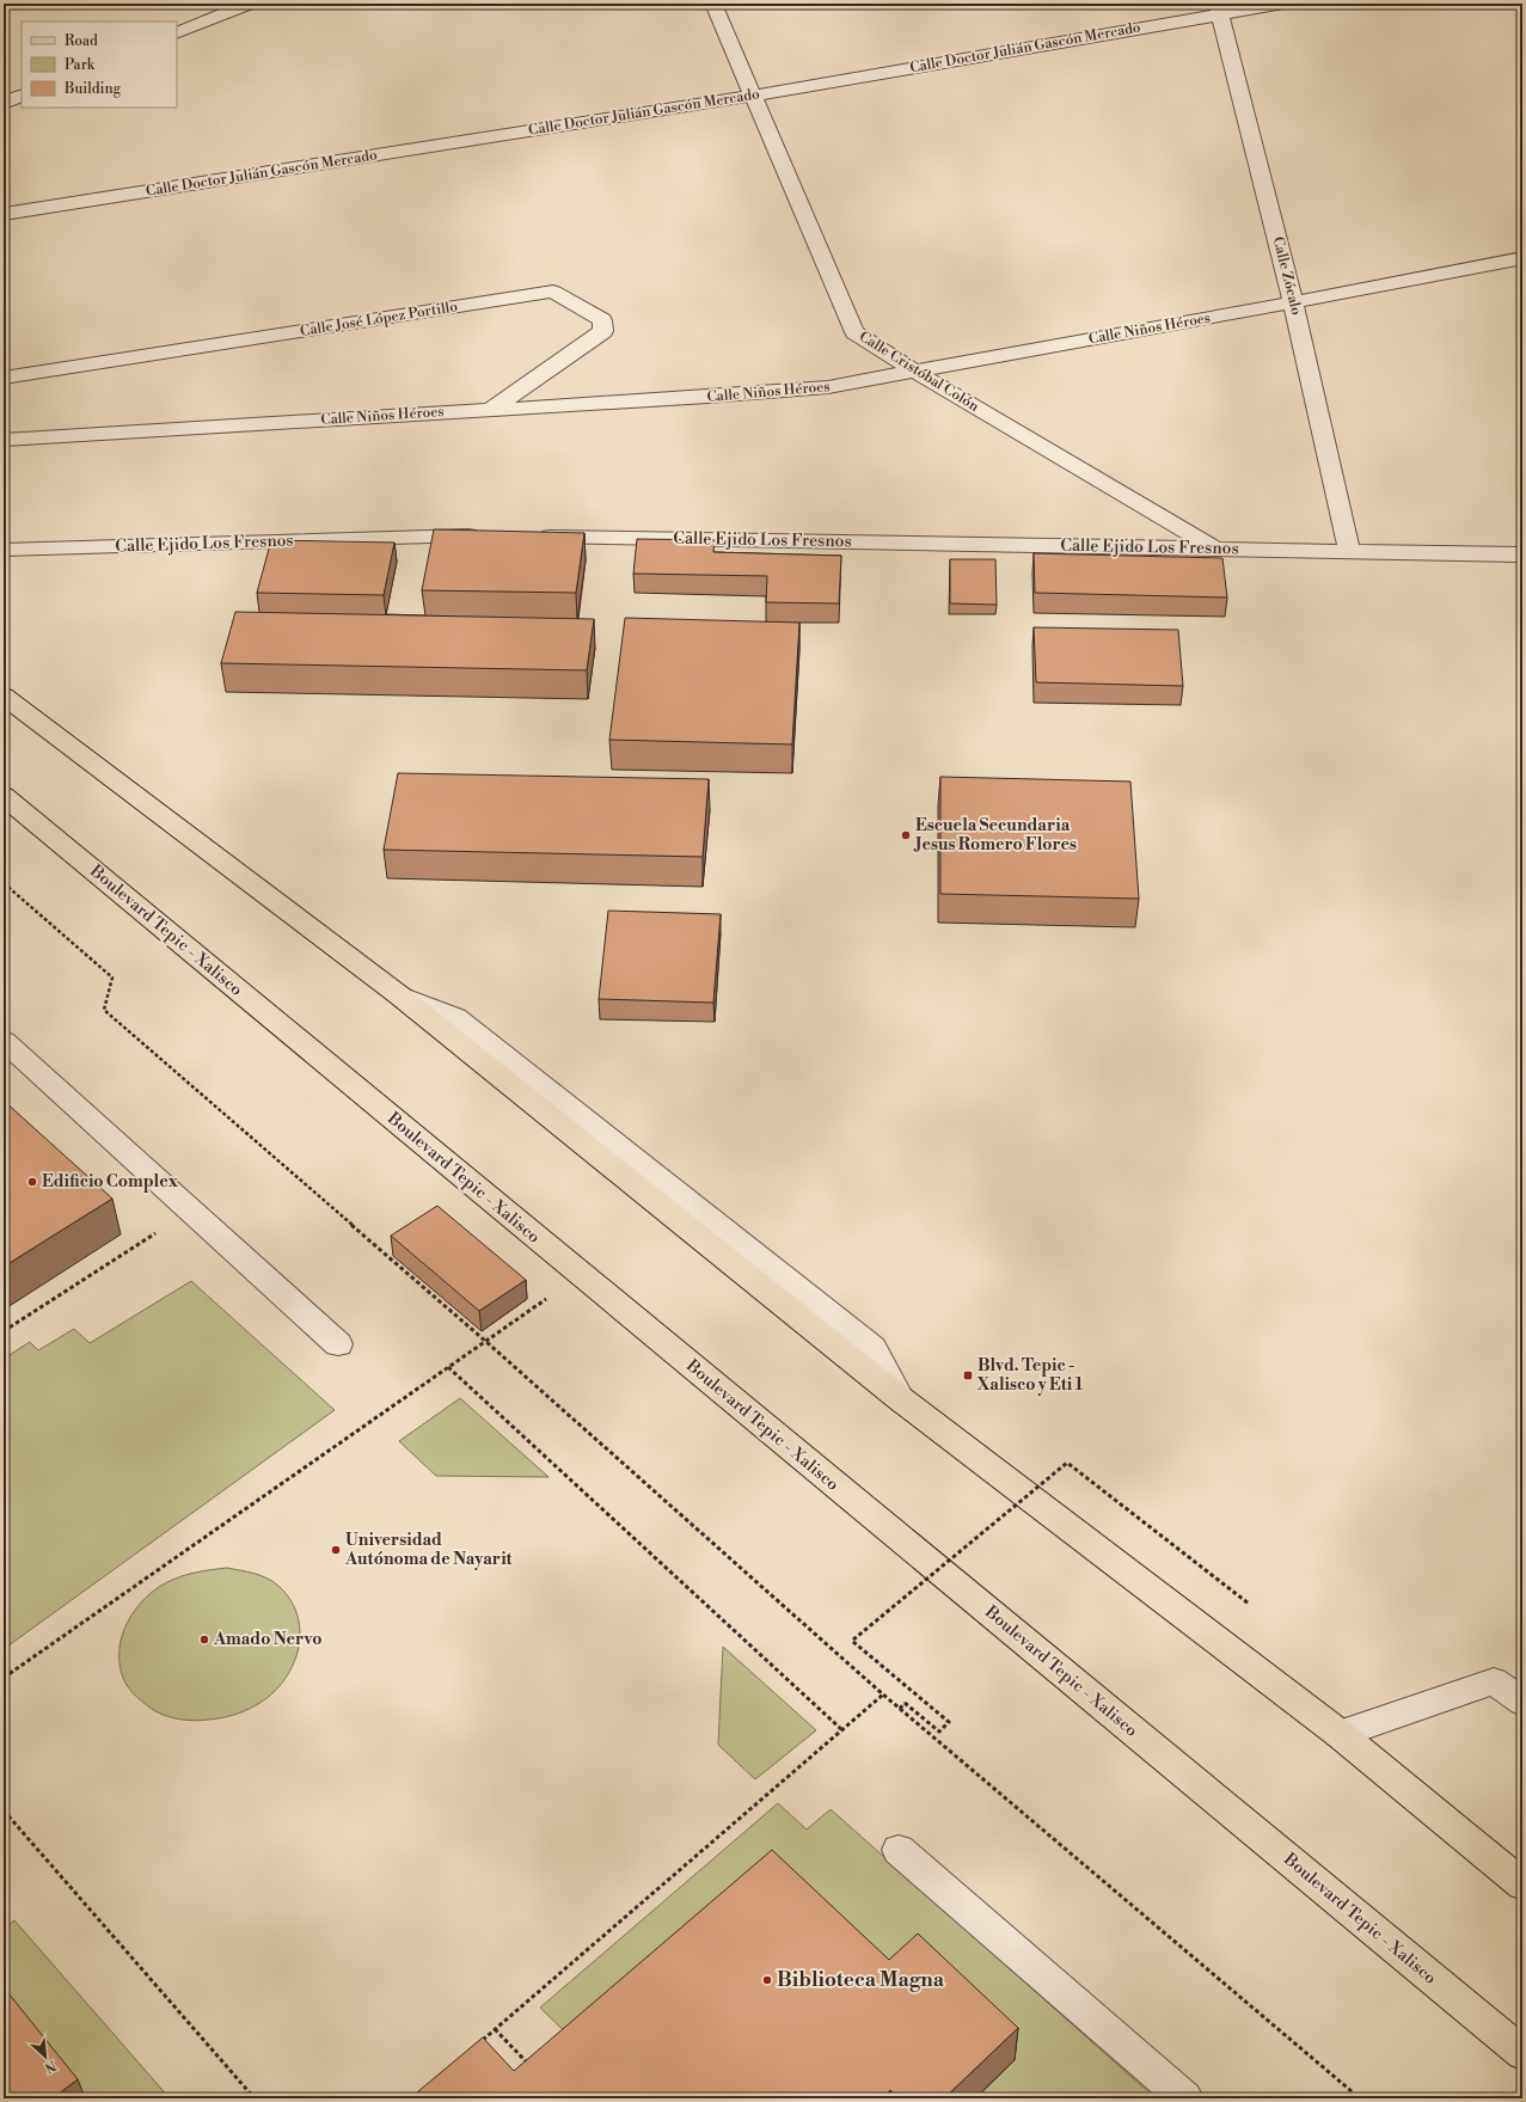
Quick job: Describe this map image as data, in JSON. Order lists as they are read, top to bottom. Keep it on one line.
{"streets":{"main road":["Boulevard Tepic - Xalisco"],"street":["Calle Doctor Julián Gascón Mercado","Calle Zócalo","Calle José López Portillo","Calle Niños Héroes","Calle Cristóbal Colón","Calle Ejido Los Fresnos"]},"crossings":[["Calle Doctor Julián Gascón Mercado","Calle Zócalo"],["Calle Doctor Julián Gascón Mercado","Calle Cristóbal Colón"],["Calle Zócalo","Calle Niños Héroes"],["Calle Zócalo","Calle Ejido Los Fresnos"],["Calle José López Portillo","Calle Niños Héroes"],["Calle Niños Héroes","Calle Cristóbal Colón"],["Calle Cristóbal Colón","Calle Ejido Los Fresnos"]],"places":{"other":["Escuela Secundaria Jesus Romero Flores","Edificio Complex","Universidad Autónoma de Nayarit","Amado Nervo","Biblioteca Magna"],"transit":["Blvd. Tepic - Xalisco y Eti 1"]},"legend":["Road","Park","Building"],"north":"bottom right"}
